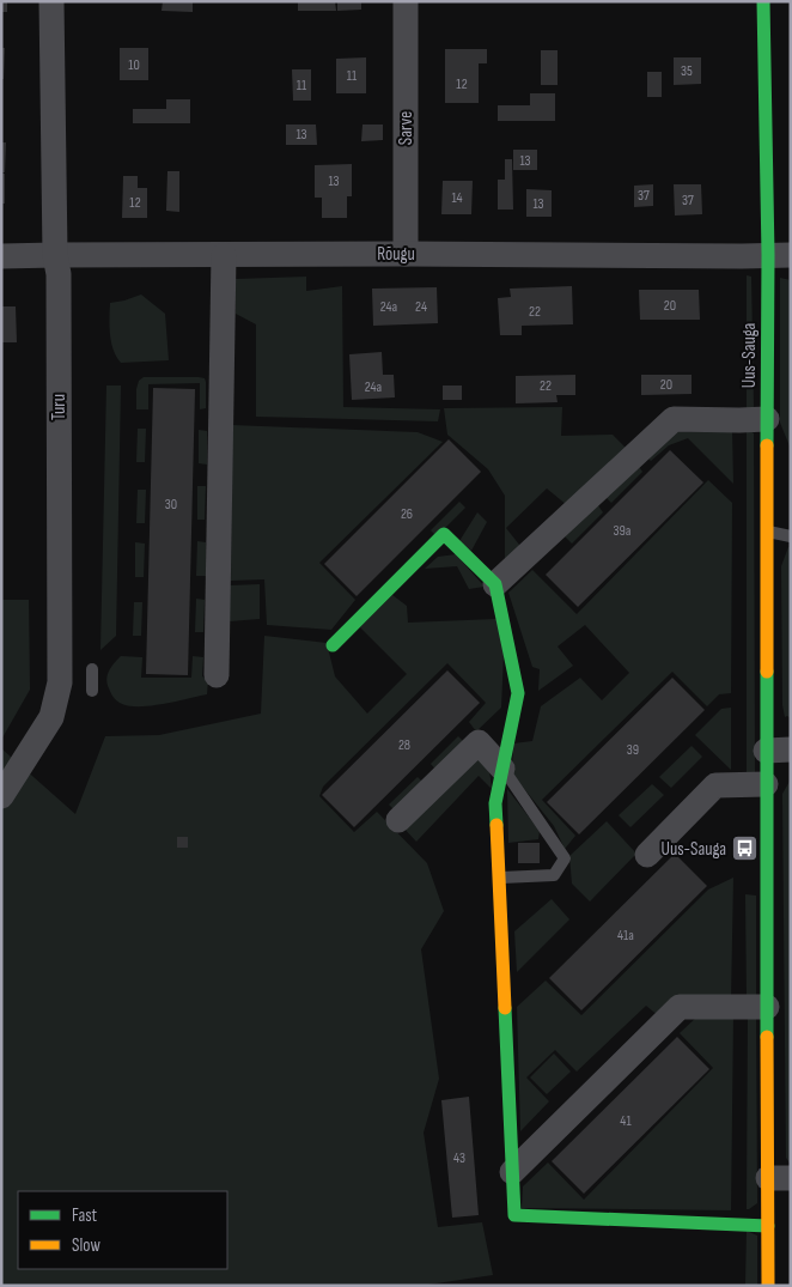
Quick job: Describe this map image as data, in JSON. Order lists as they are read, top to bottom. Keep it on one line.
{"streets":{"street":["Sarve","Rõugu","Uus-Sauga","Turu"]},"crossings":[["Sarve","Rõugu"],["Rõugu","Uus-Sauga"],["Rõugu","Turu"]],"places":{"bus stop":["Uus-Sauga"]},"house_numbers":["10","35","11","12","11","13","13","13","37","14","37","12","13","20","24a","24","22","20","22","24a","30","26","39a","28","39","41a","41","43"],"legend":["Fast","Slow"]}
